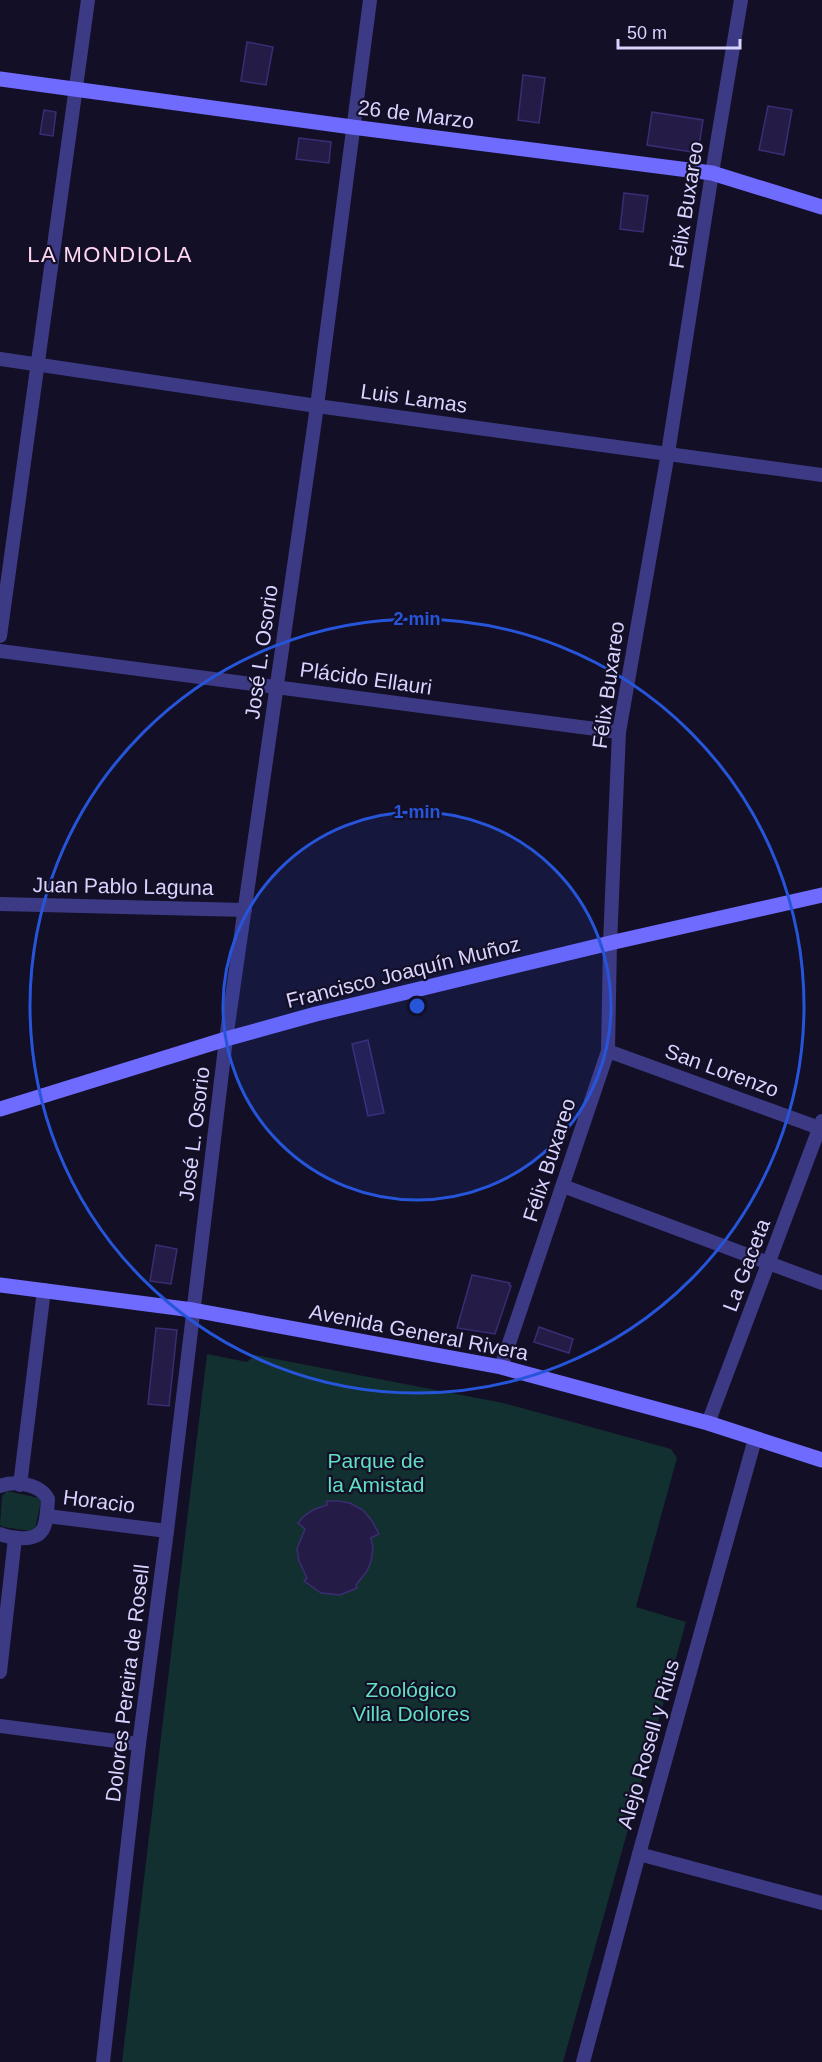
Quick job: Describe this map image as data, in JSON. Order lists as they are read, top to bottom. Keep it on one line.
{"streets":{"street":["26 de Marzo","Félix Buxareo","Luis Lamas","José L. Osorio","Plácido Ellauri","Juan Pablo Laguna","Francisco Joaquín Muñoz","San Lorenzo","La Gaceta","Avenida General Rivera","Horacio","Dolores Pereira de Rosell","Alejo Rosell y Rius"]},"crossings":[["26 de Marzo","Félix Buxareo"],["26 de Marzo","José L. Osorio"],["Félix Buxareo","Luis Lamas"],["Félix Buxareo","Plácido Ellauri"],["Félix Buxareo","Francisco Joaquín Muñoz"],["Félix Buxareo","San Lorenzo"],["Félix Buxareo","Avenida General Rivera"],["Luis Lamas","José L. Osorio"],["José L. Osorio","Plácido Ellauri"],["José L. Osorio","Juan Pablo Laguna"],["José L. Osorio","Francisco Joaquín Muñoz"],["José L. Osorio","Avenida General Rivera"],["José L. Osorio","Dolores Pereira de Rosell"],["San Lorenzo","La Gaceta"],["La Gaceta","Avenida General Rivera"],["Avenida General Rivera","Dolores Pereira de Rosell"],["Avenida General Rivera","Alejo Rosell y Rius"],["Horacio","Dolores Pereira de Rosell"]],"districts":["LA MONDIOLA"],"parks":["Parque de la Amistad","Zoológico Villa Dolores"],"scale_bar":"50 m","rings":["2 min","1 min"]}
